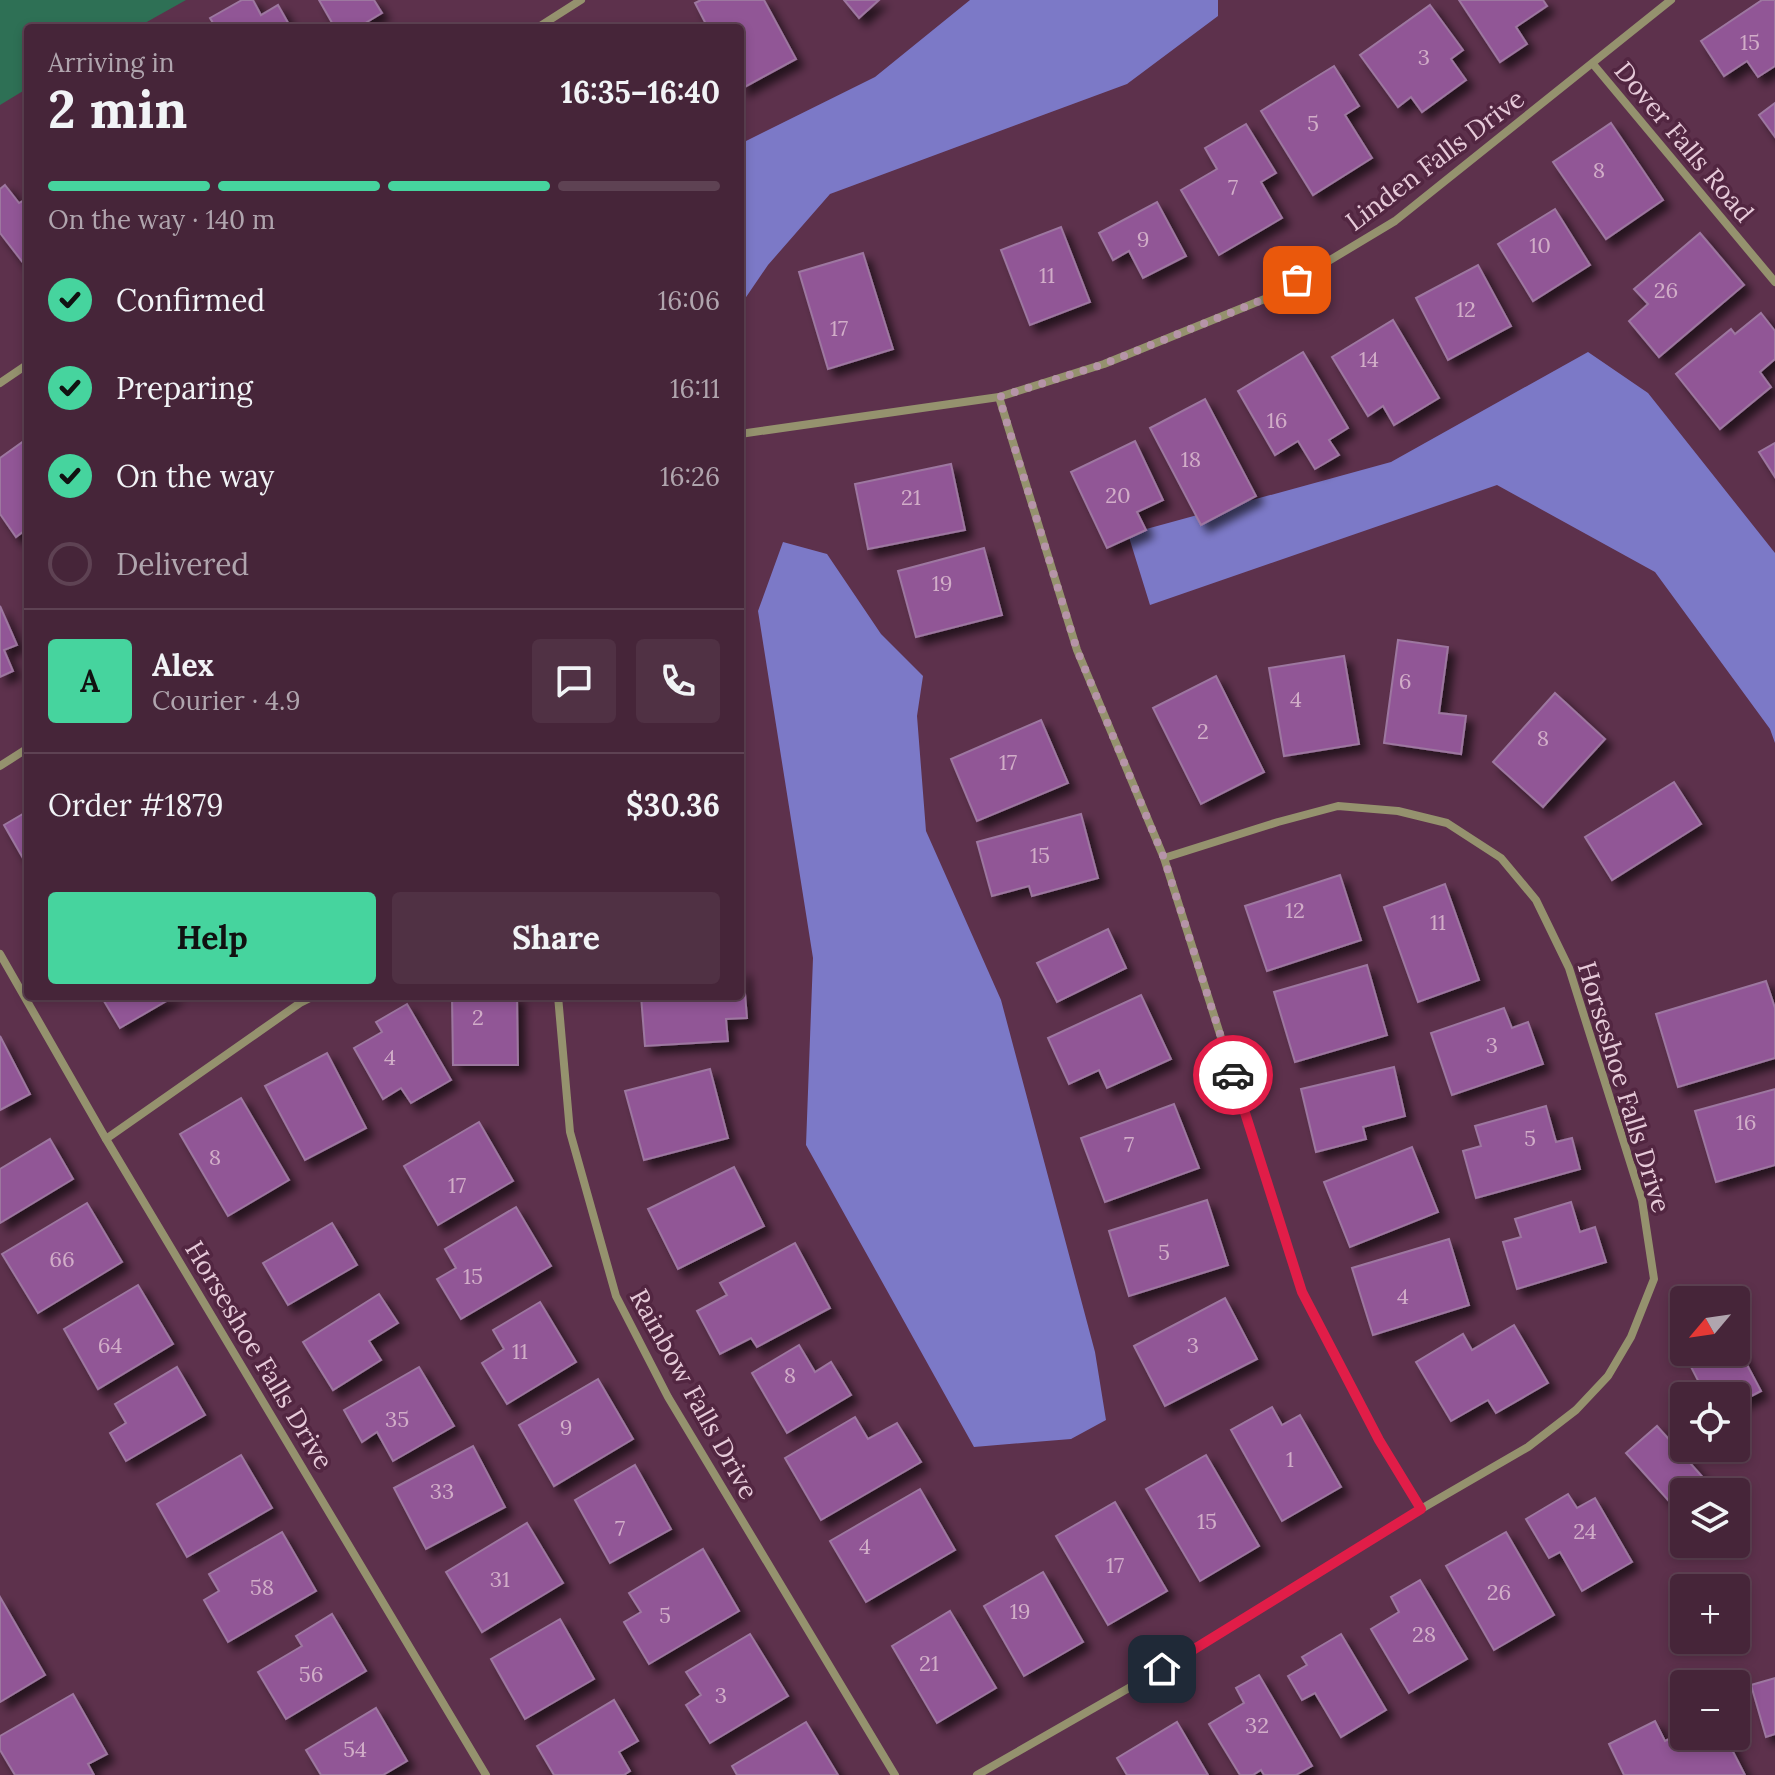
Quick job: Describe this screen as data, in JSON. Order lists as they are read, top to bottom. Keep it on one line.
{"streets":{"street":["Dover Falls Road","Linden Falls Drive","Horseshoe Falls Drive","Rainbow Falls Drive"]},"crossings":[["Dover Falls Road","Linden Falls Drive"]],"house_numbers":["15","3","5","8","7","9","10","11","26","12","17","14","16","18","20","21","19","6","4","2","8","17","15","12","11","2","3","4","16","5","7","8","17","5","66","15","4","64","3","11","8","35","9","1","33","15","7","24","4","17","31","58","26","19","5","28","21","56","3","32","54"],"north":"bottom left","page":{"heading":["2 min","Arriving in","16:35–16:40"],"panel":["Alex","Courier · 4.9","Order #1879","$30.36"],"bar":"On the way · 140 m","list":[["Confirmed","16:06"],["Preparing","16:11"],["On the way","16:26"],"Delivered"],"round":"A","buttons":["Help","Share"],"map_buttons":["+","−"]}}
